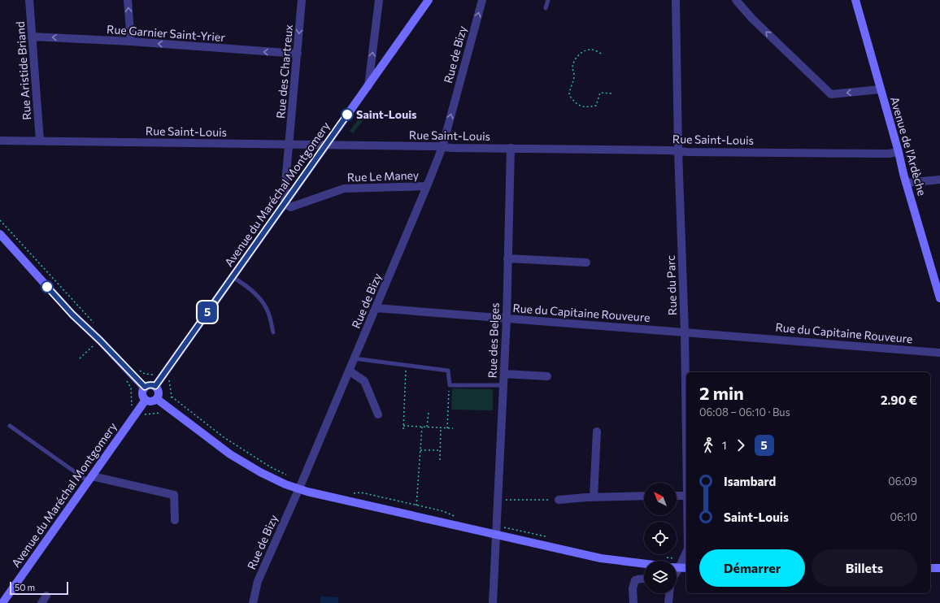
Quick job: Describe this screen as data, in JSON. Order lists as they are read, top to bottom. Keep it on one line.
{"streets":{"main road":["Avenue de l'Ardèche","Avenue du Maréchal Montgomery"],"street":["Rue Garnier Saint-Yrier","Rue de Bizy","Rue Aristide Briand","Rue des Chartreux","Rue Saint-Louis","Rue Le Maney","Rue du Parc","Rue du Capitaine Rouveure","Rue des Belges"]},"crossings":[["Rue Garnier Saint-Yrier","Rue Aristide Briand"],["Rue Garnier Saint-Yrier","Rue des Chartreux"],["Rue de Bizy","Rue Saint-Louis"],["Rue de Bizy","Rue Le Maney"],["Rue de Bizy","Rue du Capitaine Rouveure"],["Rue Aristide Briand","Rue Saint-Louis"],["Rue des Chartreux","Rue Saint-Louis"],["Rue des Chartreux","Rue Le Maney"],["Rue des Chartreux","Avenue du Maréchal Montgomery"],["Rue Saint-Louis","Avenue de l'Ardèche"],["Rue Saint-Louis","Avenue du Maréchal Montgomery"],["Rue Saint-Louis","Rue du Parc"],["Rue Saint-Louis","Rue des Belges"],["Rue Le Maney","Avenue du Maréchal Montgomery"],["Rue du Parc","Rue du Capitaine Rouveure"],["Rue du Capitaine Rouveure","Rue des Belges"]],"one_way":["Rue Garnier Saint-Yrier"],"places":["Saint-Louis"],"lines":["bus line 5"],"scale_bar":"50 m","north":"top left","page":{"on_map":"5","heading":["2 min","06:08 – 06:10 · Bus","2.90 €"],"legs":["1","5"],"list":[{"name":"Isambard","value":"06:09"},{"name":"Saint-Louis","value":"06:10"}],"buttons":["Démarrer","Billets"],"scale":"50 m"}}
